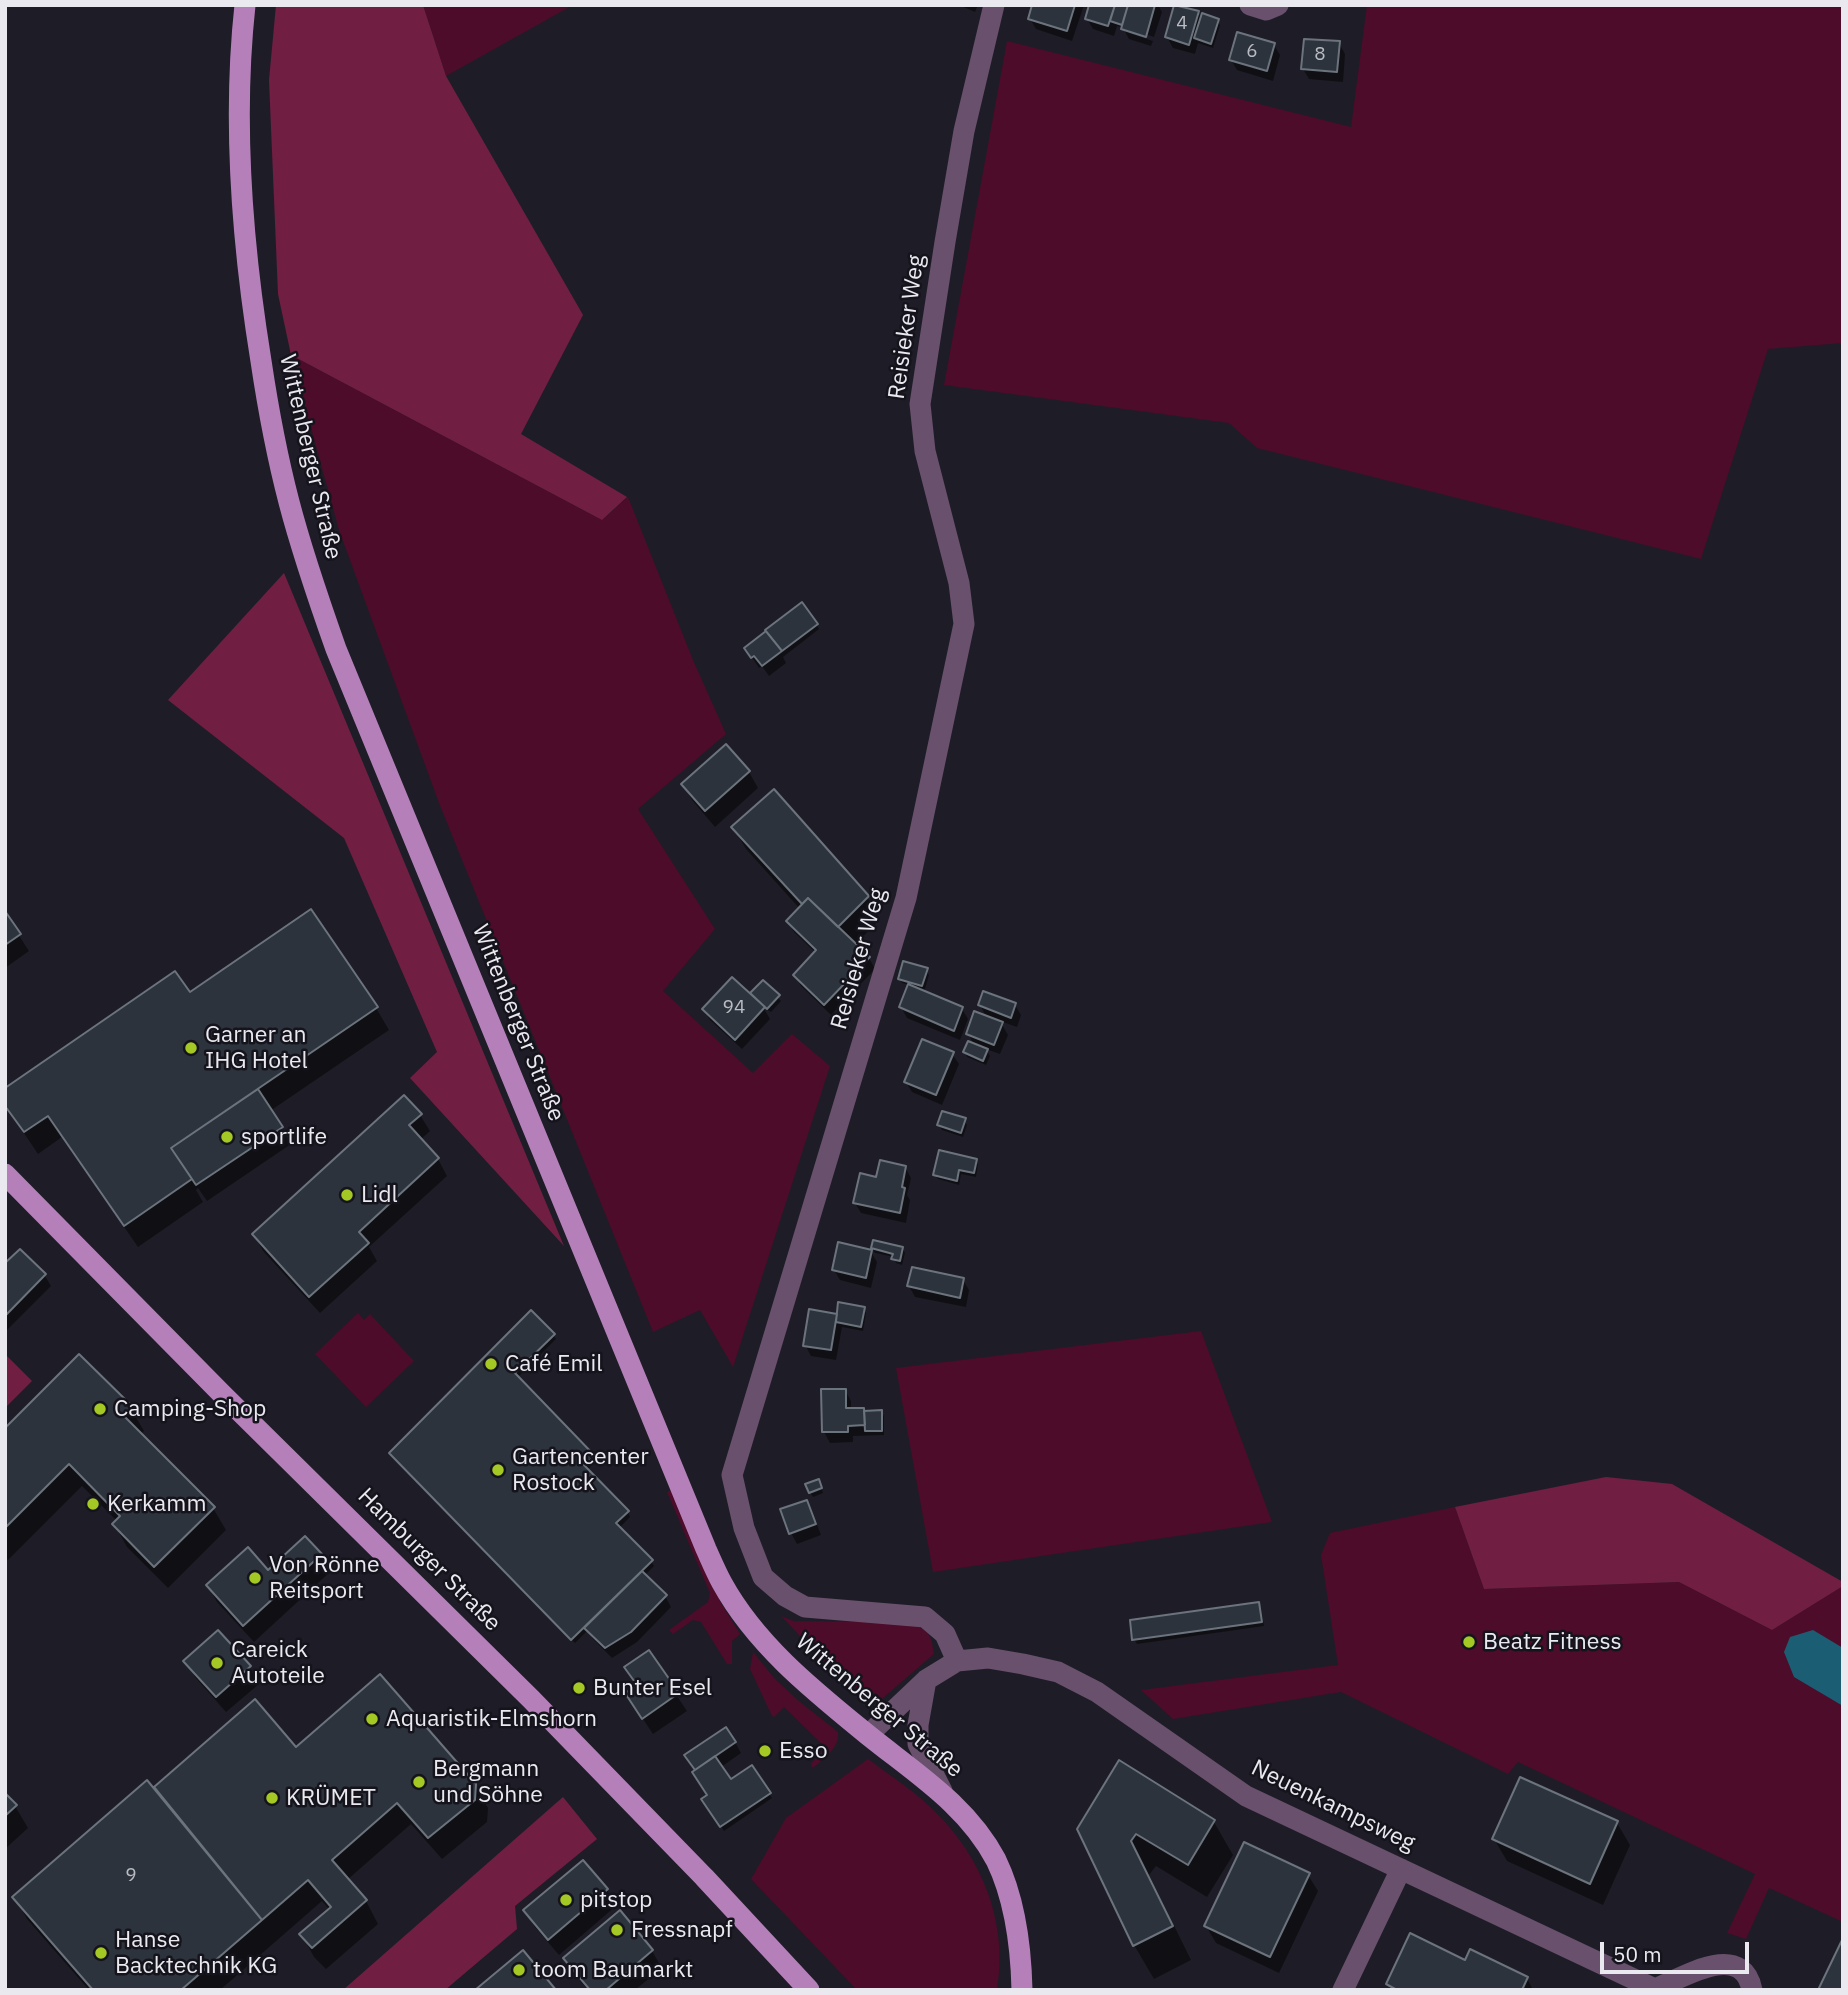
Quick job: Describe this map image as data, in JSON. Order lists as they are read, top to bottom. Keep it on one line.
{"streets":{"main road":["Wittenberger Straße","Hamburger Straße"],"street":["Reisieker Weg","Neuenkampsweg"]},"crossings":[["Reisieker Weg","Neuenkampsweg"]],"places":["Garner an IHG Hotel","sportlife","Lidl","Café Emil","Camping-Shop","Gartencenter Rostock","Kerkamm","Von Rönne Reitsport","Beatz Fitness","Careick Autoteile","Bunter Esel","Aquaristik-Elmshorn","Esso","Bergmann und Söhne","KRÜMET","pitstop","Fressnapf","Hanse Backtechnik KG","toom Baumarkt"],"house_numbers":["4","6","8","94","9"],"scale_bar":"50 m"}
